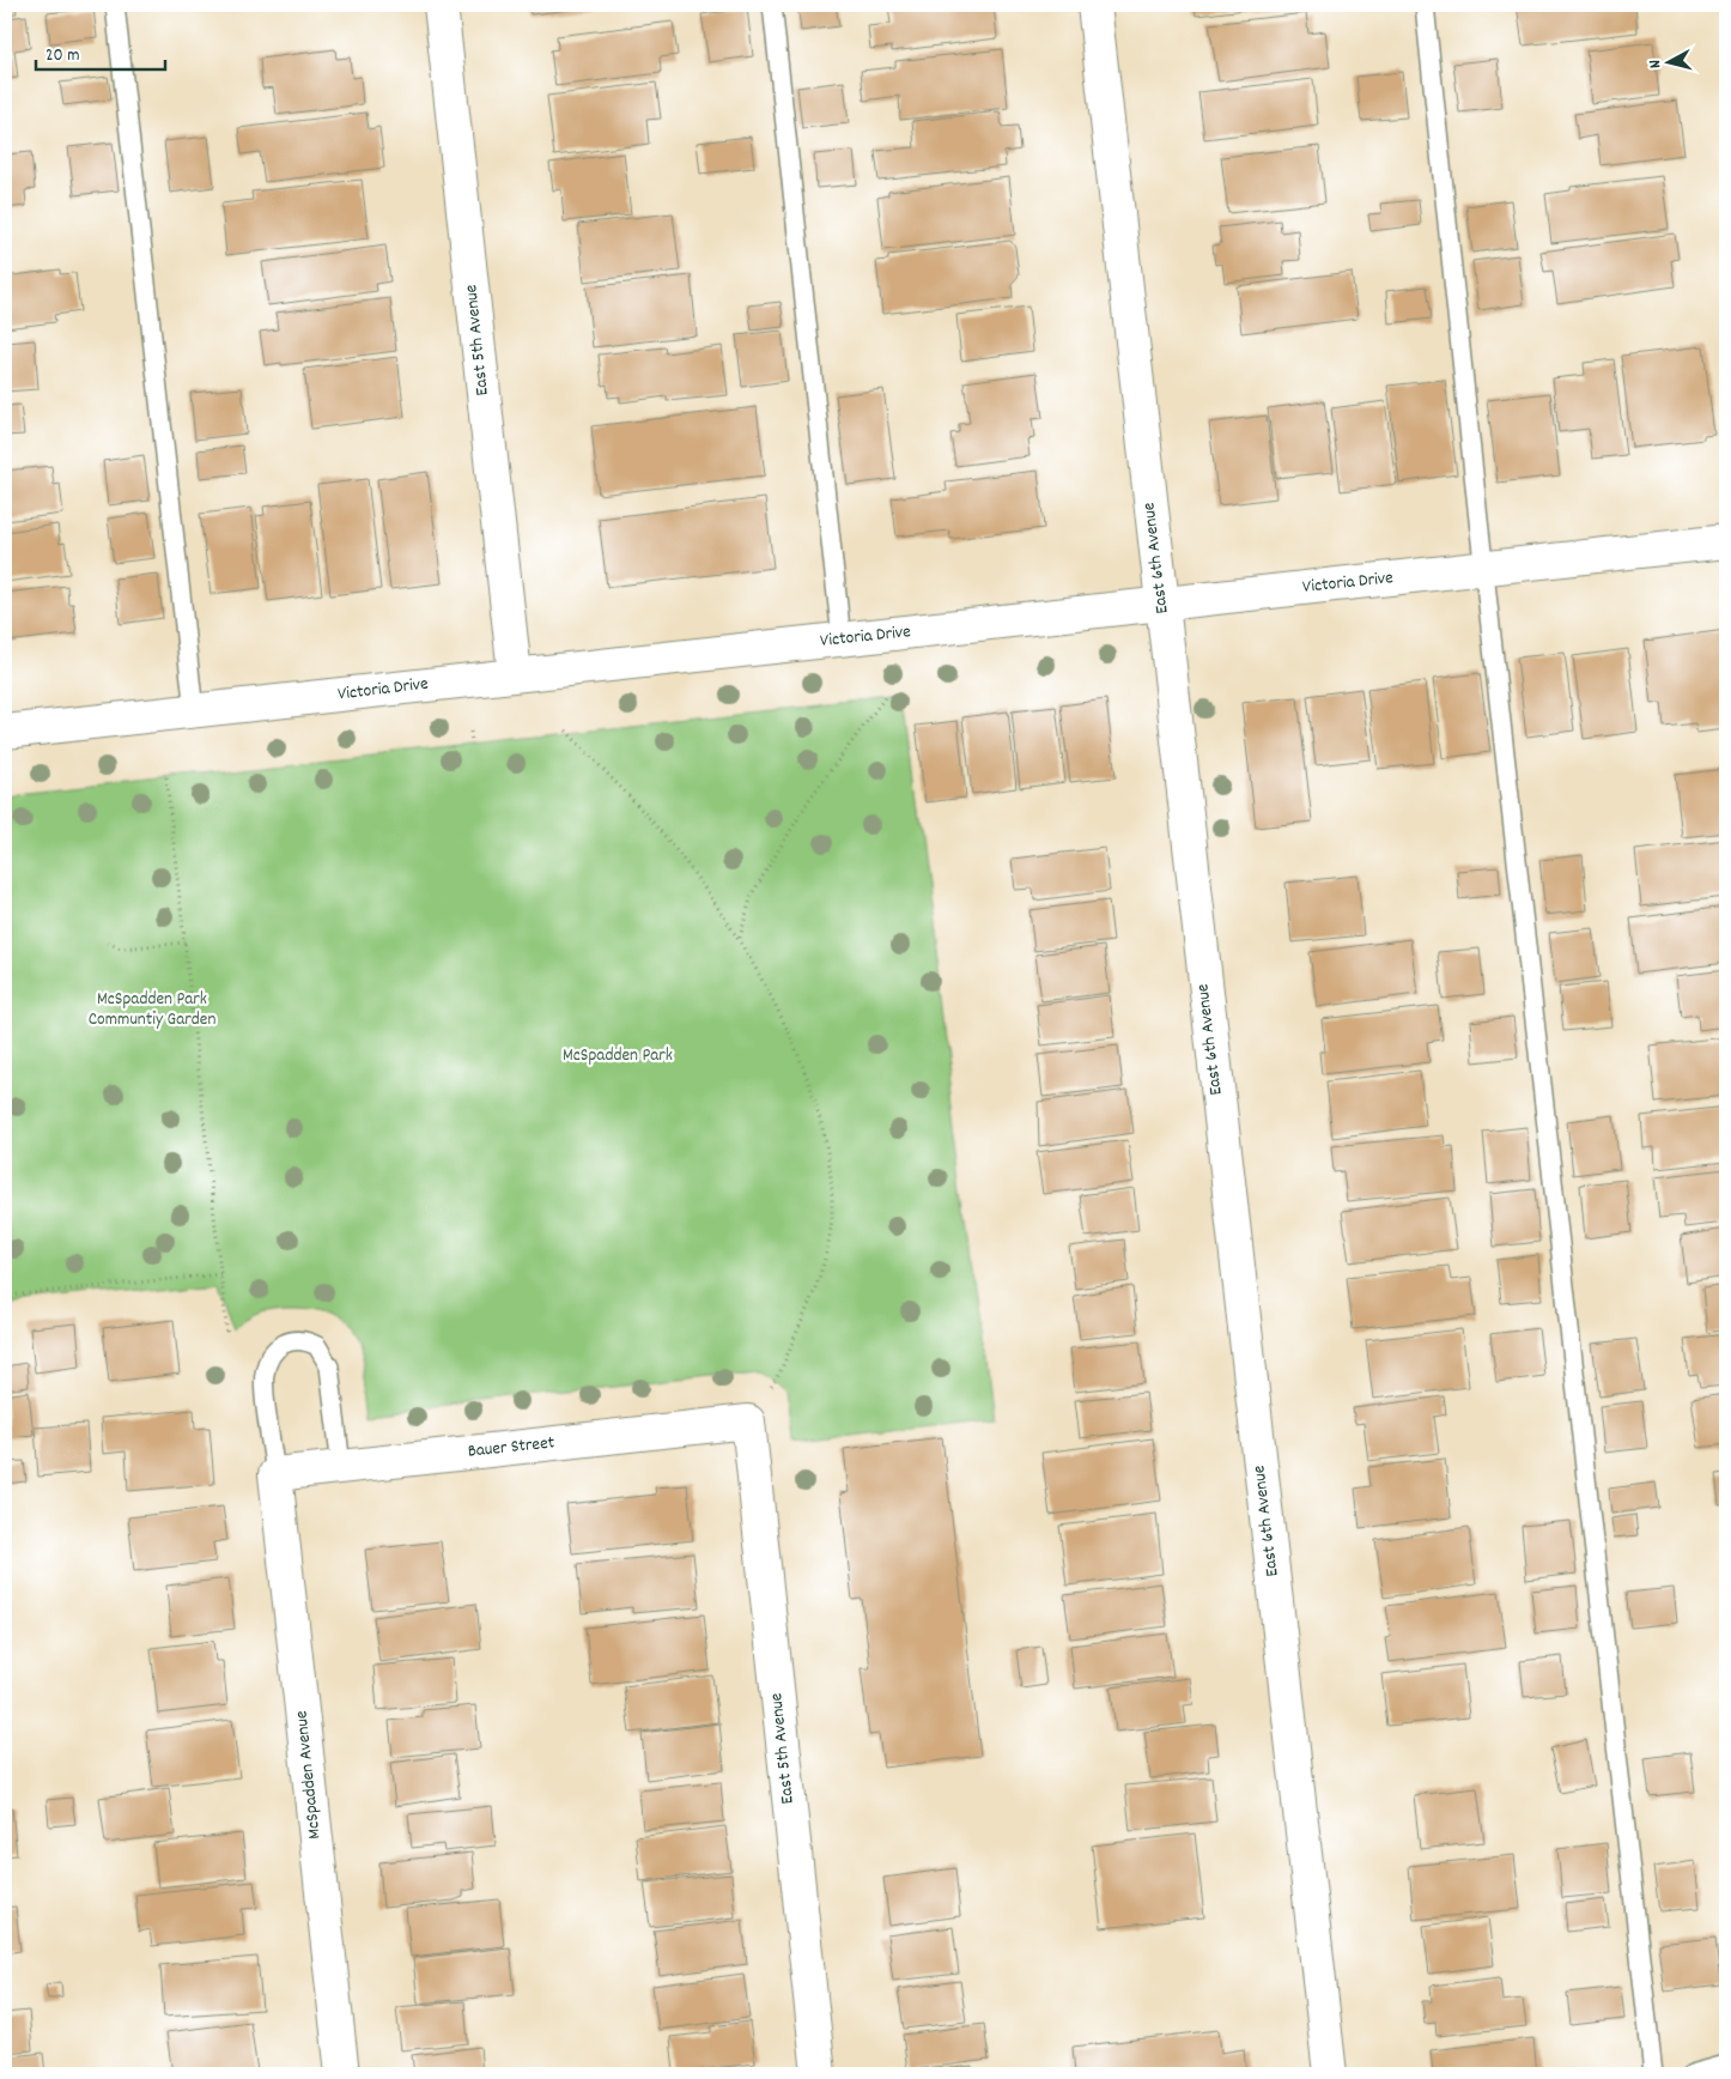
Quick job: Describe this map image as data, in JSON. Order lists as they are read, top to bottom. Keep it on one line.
{"streets":{"street":["East 5th Avenue","East 6th Avenue","Victoria Drive","Bauer Street","McSpadden Avenue"]},"crossings":[["East 5th Avenue","Victoria Drive"],["East 5th Avenue","Bauer Street"],["East 6th Avenue","Victoria Drive"],["Bauer Street","McSpadden Avenue"]],"parks":["McSpadden Park Communtiy Garden","McSpadden Park"],"scale_bar":"20 m","north":"left"}
